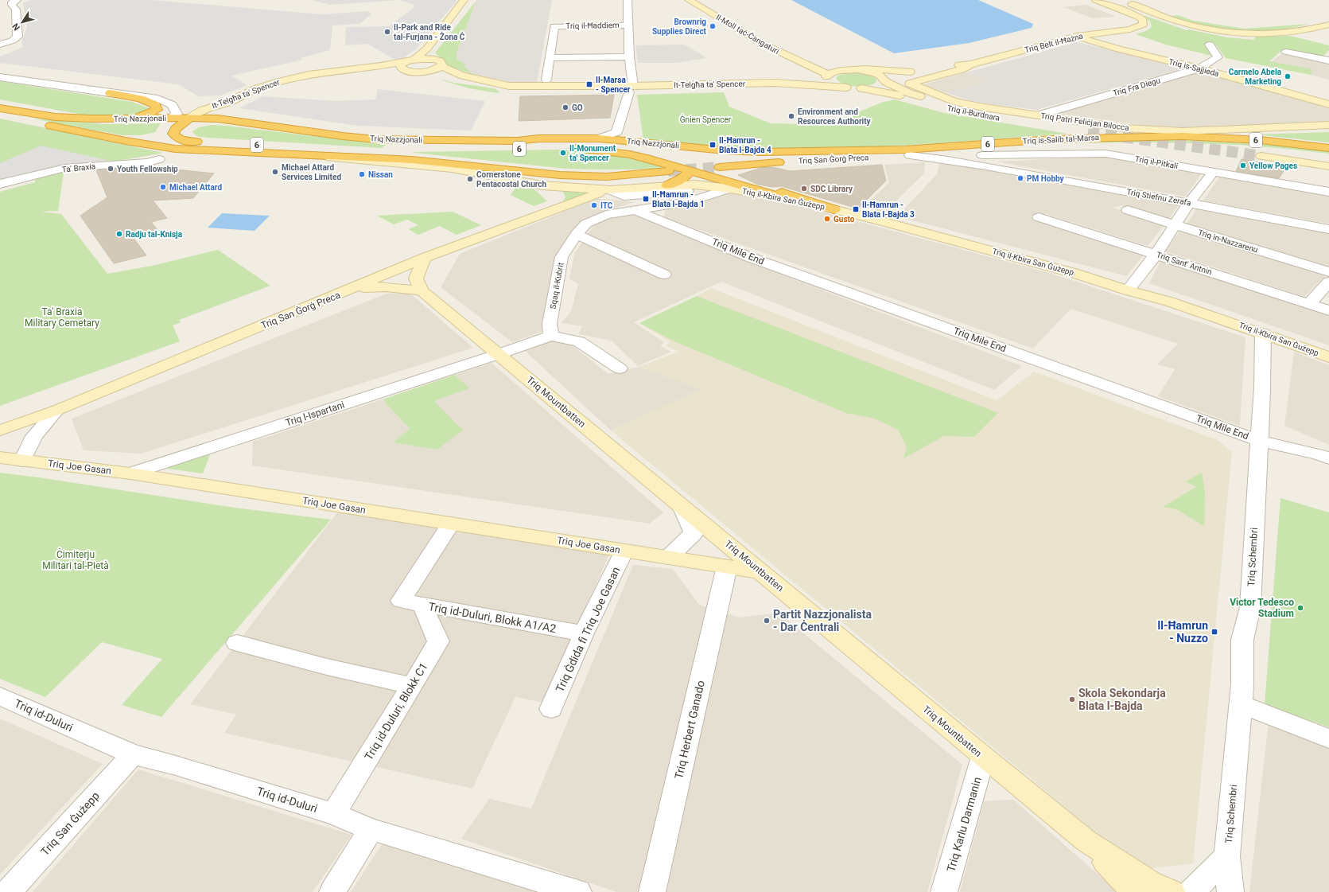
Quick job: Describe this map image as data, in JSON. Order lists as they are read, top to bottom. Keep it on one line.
{"streets":{"highway":["Triq Nazzjonali","Triq is-Salib tal-Marsa","6","Triq San Ġorġ Preca"],"street":["Triq il-Ħaddiem","Il-Moll taċ-Ċangaturi","Triq Belt il-Ħażna","Triq is-Sajjieda","It-Telgħa ta' Spencer","Triq Fra Diegu","Triq il-Burdnara","Triq Patri Feliċjan Bilocca","Triq il-Pitkali","Ta' Braxia","Triq Stiefnu Zerafa","Triq il-Kbira San Ġużepp","Triq in-Nazzarenu","Triq Mile End","Triq Sant' Antnin","Sqaq il-Kubrit","Triq Mountbatten","Triq l-Ispartani","Triq Joe Gasan","Triq Schembri","Triq id-Duluri, Blokk A1/A2","Triq Ġdida fi Triq Joe Gasan","Triq id-Duluri, Blokk C1","Triq id-Duluri","Triq Herbert Ganado","Triq San Ġużepp","Triq Karlu Darmanin"]},"crossings":[["Il-Moll taċ-Ċangaturi","It-Telgħa ta' Spencer"],["Triq Belt il-Ħażna","Triq is-Sajjieda"],["Triq Belt il-Ħażna","Triq Patri Feliċjan Bilocca"],["Triq is-Sajjieda","Triq Fra Diegu"],["It-Telgħa ta' Spencer","Triq il-Burdnara"],["It-Telgħa ta' Spencer","Triq Nazzjonali"],["Triq Fra Diegu","Triq Patri Feliċjan Bilocca"],["Triq Nazzjonali","Triq is-Salib tal-Marsa"],["Triq Nazzjonali","6"],["Triq Nazzjonali","Triq San Ġorġ Preca"],["Triq Nazzjonali","Triq il-Kbira San Ġużepp"],["Triq is-Salib tal-Marsa","Triq San Ġorġ Preca"],["Triq is-Salib tal-Marsa","Triq il-Pitkali"],["6","Triq il-Kbira San Ġużepp"],["Triq San Ġorġ Preca","Triq Stiefnu Zerafa"],["Triq San Ġorġ Preca","Triq Mountbatten"],["Triq San Ġorġ Preca","Triq Joe Gasan"],["Triq il-Kbira San Ġużepp","Sqaq il-Kubrit"],["Triq il-Kbira San Ġużepp","Triq Schembri"],["Triq Mile End","Sqaq il-Kubrit"],["Triq Mile End","Triq Schembri"],["Triq Mountbatten","Triq l-Ispartani"],["Triq Mountbatten","Triq Joe Gasan"],["Triq Mountbatten","Triq Karlu Darmanin"],["Triq l-Ispartani","Triq Joe Gasan"],["Triq Joe Gasan","Triq Ġdida fi Triq Joe Gasan"],["Triq Joe Gasan","Triq Herbert Ganado"],["Triq id-Duluri, Blokk A1/A2","Triq Ġdida fi Triq Joe Gasan"],["Triq id-Duluri, Blokk A1/A2","Triq id-Duluri, Blokk C1"],["Triq id-Duluri, Blokk C1","Triq id-Duluri"],["Triq id-Duluri","Triq San Ġużepp"]],"parks":["Ġnien Spencer","Ta' Braxia Military Cemetary","Ċimiterju Militari tal-Pietà"],"places":{"other":["Brownrig Supplies Direct","Il-Park and Ride tal-Furjana - Żona Ċ","Carmelo Abela Marketing","GO","Environment and Resources Authority","Il-Monument ta' Spencer","Yellow Pages","Youth Fellowship","Michael Attard Services Limited","Nissan","PM Hobby","Cornerstone Pentacostal Church","Michael Attard","SDC Library","ITC","Gusto","Radju tal-Knisja","Victor Tedesco Stadium","Partit Nazzjonalista - Dar Ċentrali","Skola Sekondarja Blata l-Bajda"],"transit":["Il-Marsa - Spencer","Il-Ħamrun - Blata l-Bajda 4","Il-Ħamrun - Blata l-Bajda 1","Il-Ħamrun - Blata l-Bajda 3","Il-Ħamrun - Nuzzo"]},"north":"bottom left"}
